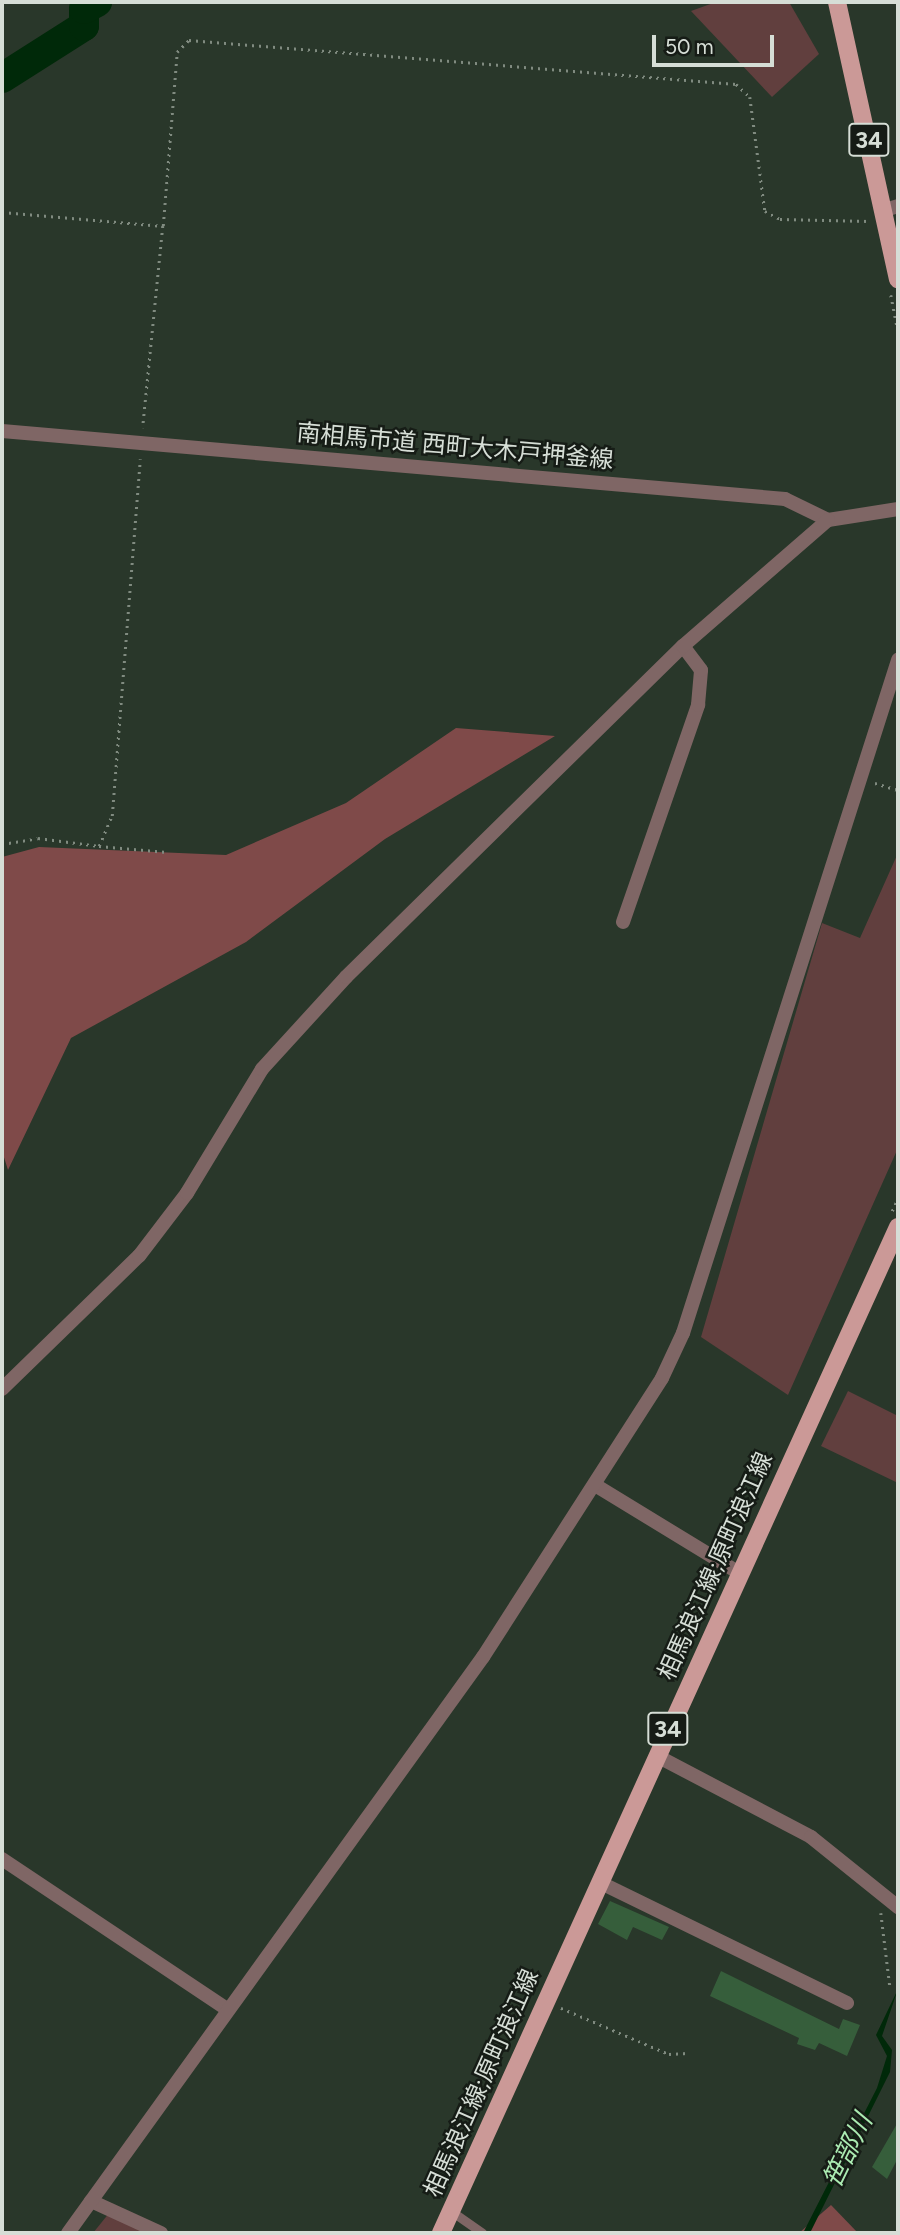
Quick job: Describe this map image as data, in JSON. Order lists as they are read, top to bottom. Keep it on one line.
{"streets":{"main road":["34","相馬浪江線;原町浪江線"],"street":["南相馬市道 西町大木戸押釜線"]},"water":["笹部川"],"scale_bar":"50 m"}
